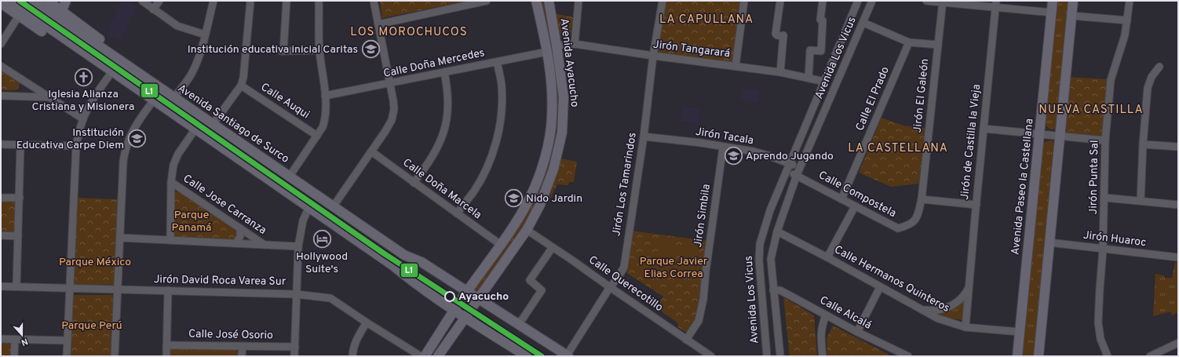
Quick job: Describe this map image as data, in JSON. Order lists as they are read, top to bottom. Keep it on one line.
{"streets":{"main road":["Avenida Ayacucho","Avenida Santiago de Surco","Avenida Paseo la Castellana"],"street":["Jirón Tangarará","Avenida Los Vicus","Calle Doña Mercedes","Jirón El Galeón","Calle El Prado","Calle Auqui","Jirón Tacala","Jirón de Castilla la Vieja","Jirón Punta Sal","Jirón Los Tamarindos","Calle Doña Marcela","Calle Compostela","Calle Jose Carranza","Jirón Simbila","Jirón Huaroc","Calle Hermanos Quinteros","Jirón David Roca Varea Sur","Calle Querecotillo","Calle Alcalá","Calle José Osorio"]},"crossings":[["Jirón Tangarará","Avenida Los Vicus"],["Jirón Tangarará","Avenida Ayacucho"],["Jirón Tangarará","Jirón Los Tamarindos"],["Avenida Los Vicus","Jirón Tacala"],["Avenida Los Vicus","Calle Compostela"],["Avenida Los Vicus","Calle Hermanos Quinteros"],["Avenida Los Vicus","Calle Alcalá"],["Avenida Ayacucho","Calle Doña Mercedes"],["Avenida Ayacucho","Avenida Santiago de Surco"],["Avenida Ayacucho","Calle Doña Marcela"],["Avenida Ayacucho","Calle Querecotillo"],["Jirón El Galeón","Calle Compostela"],["Calle El Prado","Calle Compostela"],["Avenida Santiago de Surco","Jirón Los Tamarindos"],["Jirón Tacala","Jirón Los Tamarindos"],["Jirón Tacala","Jirón Simbila"],["Jirón de Castilla la Vieja","Calle Hermanos Quinteros"],["Jirón Punta Sal","Jirón Huaroc"],["Jirón Los Tamarindos","Calle Querecotillo"],["Avenida Paseo la Castellana","Calle Hermanos Quinteros"],["Jirón Simbila","Calle Querecotillo"]],"districts":["LA CAPULLANA","LOS MOROCHUCOS","NUEVA CASTILLA","LA CASTELLANA"],"parks":["Parque Panamá","Parque Javier Elias Correa","Parque México","Parque Perú"],"places":{"school or university":["Institución educativa inicial Caritas","Institución Educativa Carpe Diem","Aprendo Jugando","Nido Jardin"],"church":["Iglesia Alianza Cristiana y Misionera"],"hotel":["Hollywood Suite's"],"other":["Ayacucho"]},"lines":["transit line L1"],"north":"bottom"}
